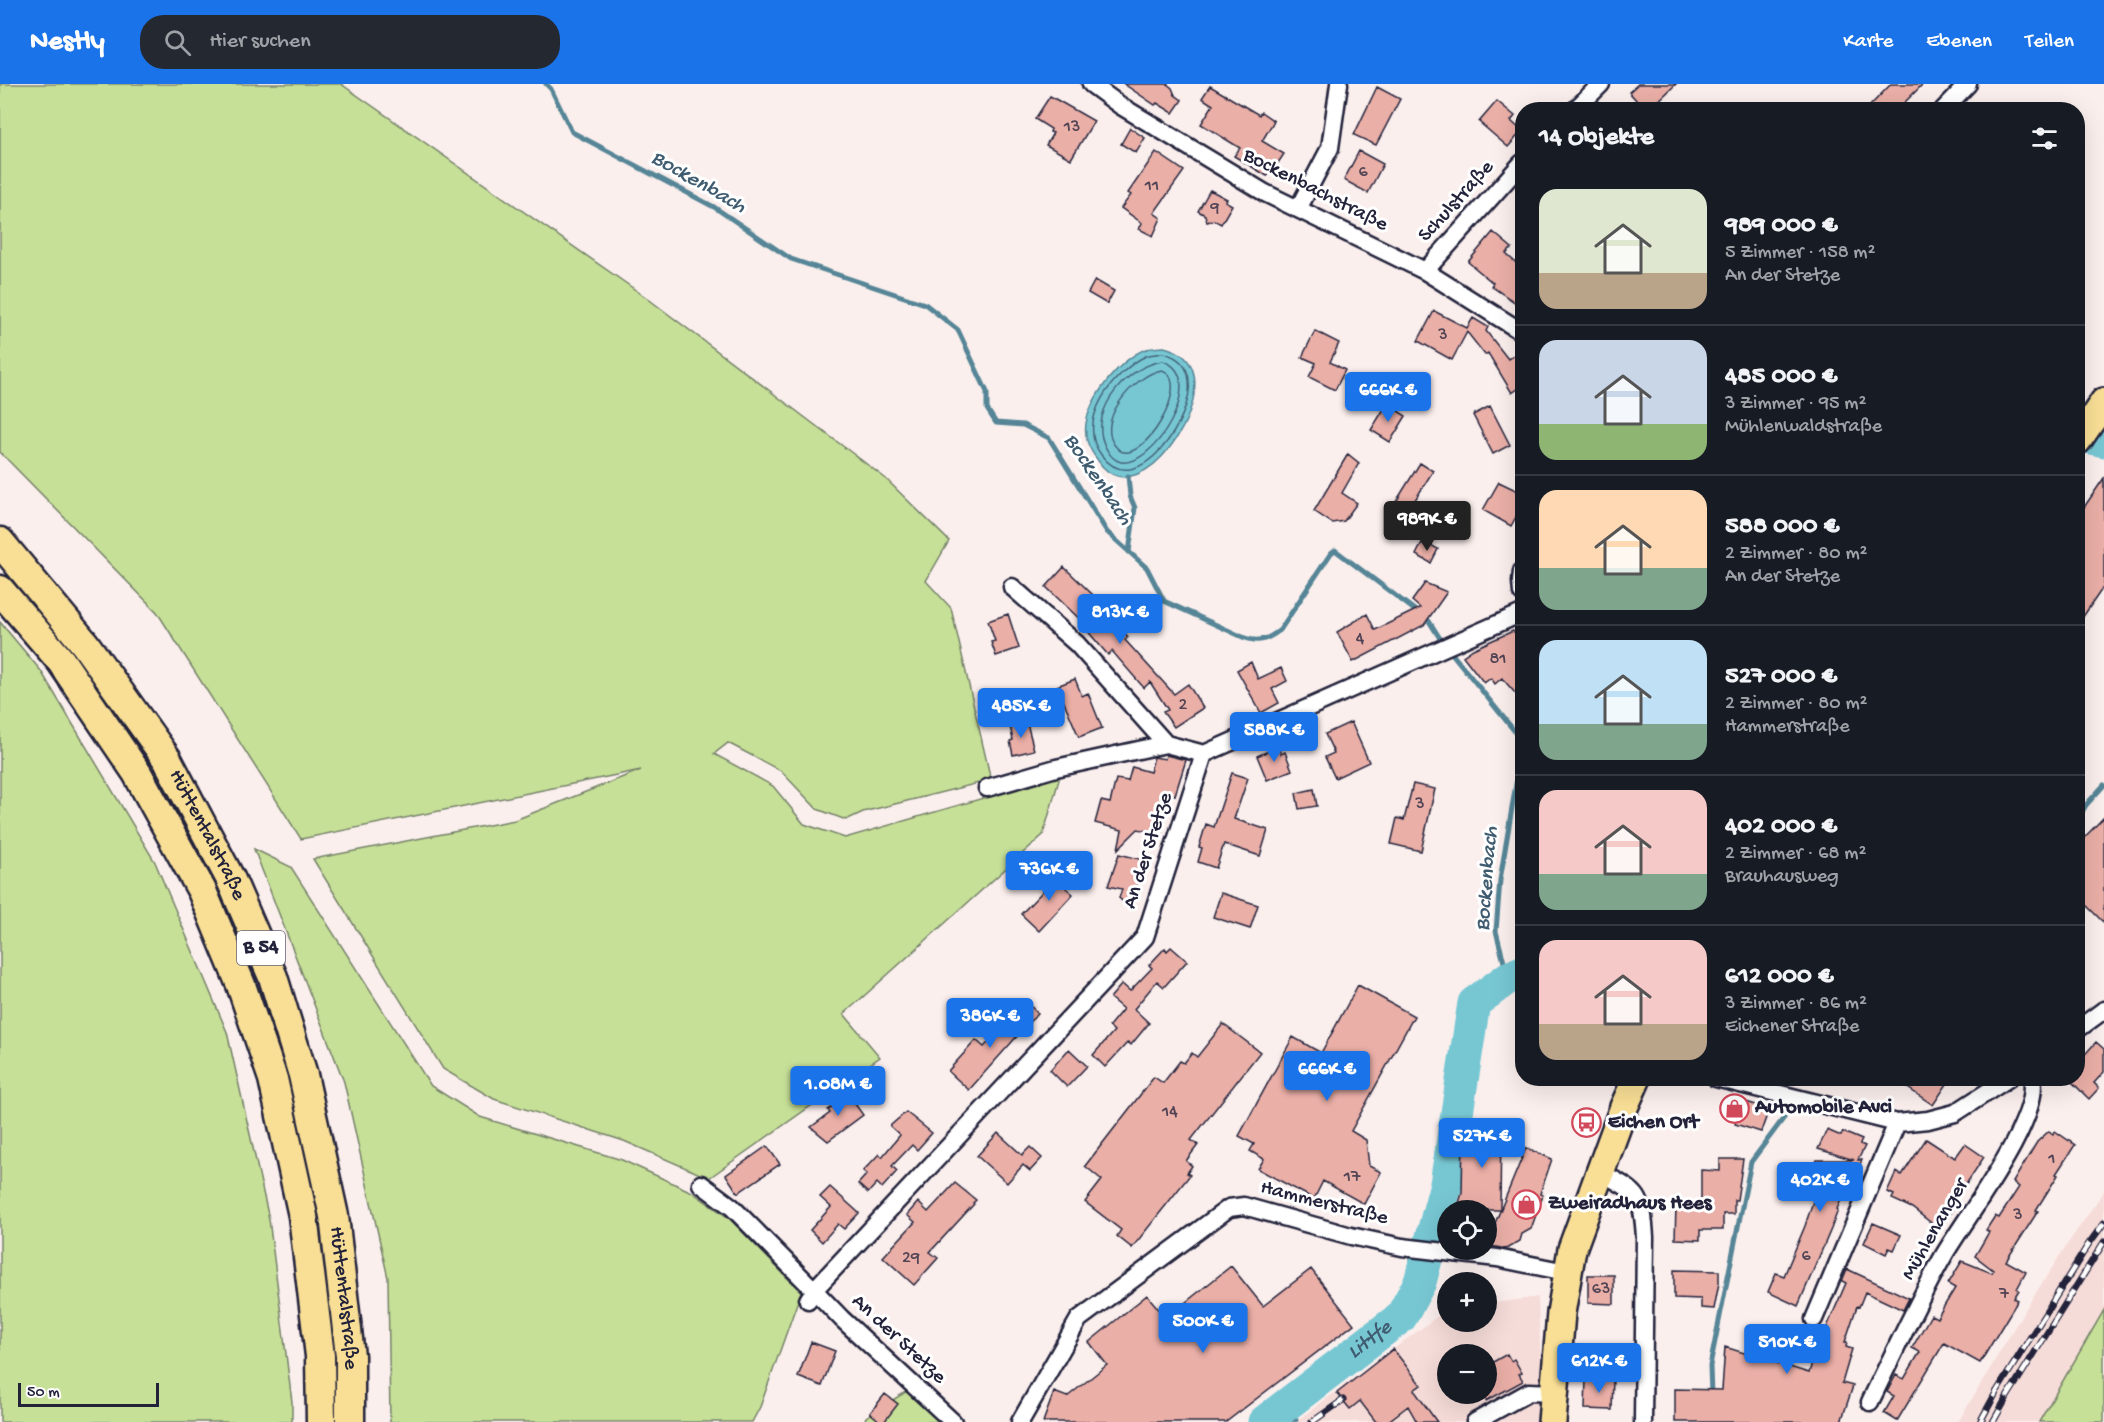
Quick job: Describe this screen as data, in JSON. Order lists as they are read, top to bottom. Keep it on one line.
{"streets":{"highway":["Hüttentalstraße","B 54"],"street":["Bockenbachstraße","Schulstraße","An der Stetze","Hammerstraße","Mühlenanger"]},"crossings":[["Bockenbachstraße","Schulstraße"]],"water":["Bockenbach","Littfe"],"places":{"shop":["Automobile Avci","Zweiradhaus Hees"],"bus stop":["Eichen Ort"]},"house_numbers":["13","6","11","9","3","4","81","2","3","14","1","17","3","6","29","63","7"],"scale_bar":"50 m","page":{"header":"Nestly","search":"Hier suchen","nav":["Karte","Ebenen","Teilen"],"heading":"14 Objekte","list":[{"name":"989 000 €","note":"5 Zimmer · 158 m² · An der Stetze"},{"name":"485 000 €","note":"3 Zimmer · 95 m² · Mühlenwaldstraße"},{"name":"588 000 €","note":"2 Zimmer · 80 m² · An der Stetze"},{"name":"527 000 €","note":"2 Zimmer · 80 m² · Hammerstraße"},{"name":"402 000 €","note":"2 Zimmer · 68 m² · Brauhausweg"},{"name":"612 000 €","note":"3 Zimmer · 86 m² · Eichener Straße"}],"price":["666K €","989K €","813K €","485K €","588K €","736K €","386K €","666K €","1.08M €","527K €","402K €","500K €","510K €","612K €"],"map_buttons":["+","−"],"scale":"50 m"}}
